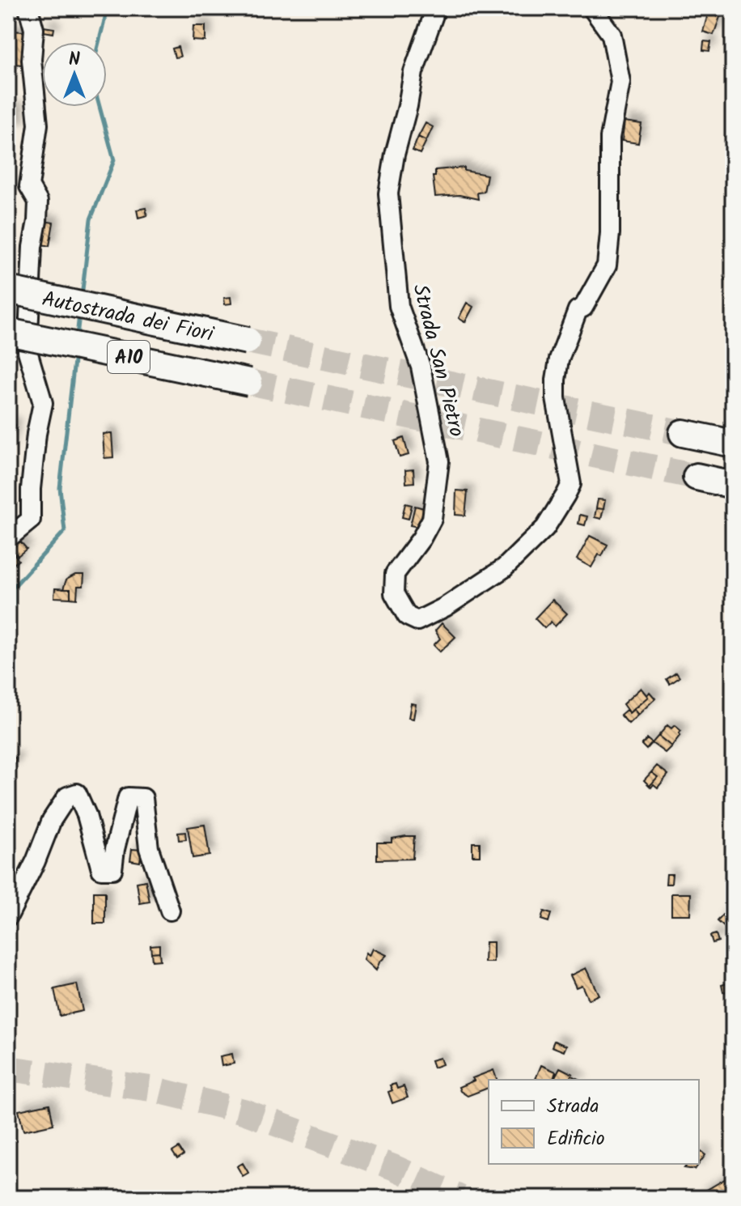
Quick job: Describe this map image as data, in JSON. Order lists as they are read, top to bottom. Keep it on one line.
{"streets":{"highway":["Autostrada dei Fiori","A10"],"street":["Strada San Pietro"]},"legend":["Strada","Edificio"],"north":"top"}
